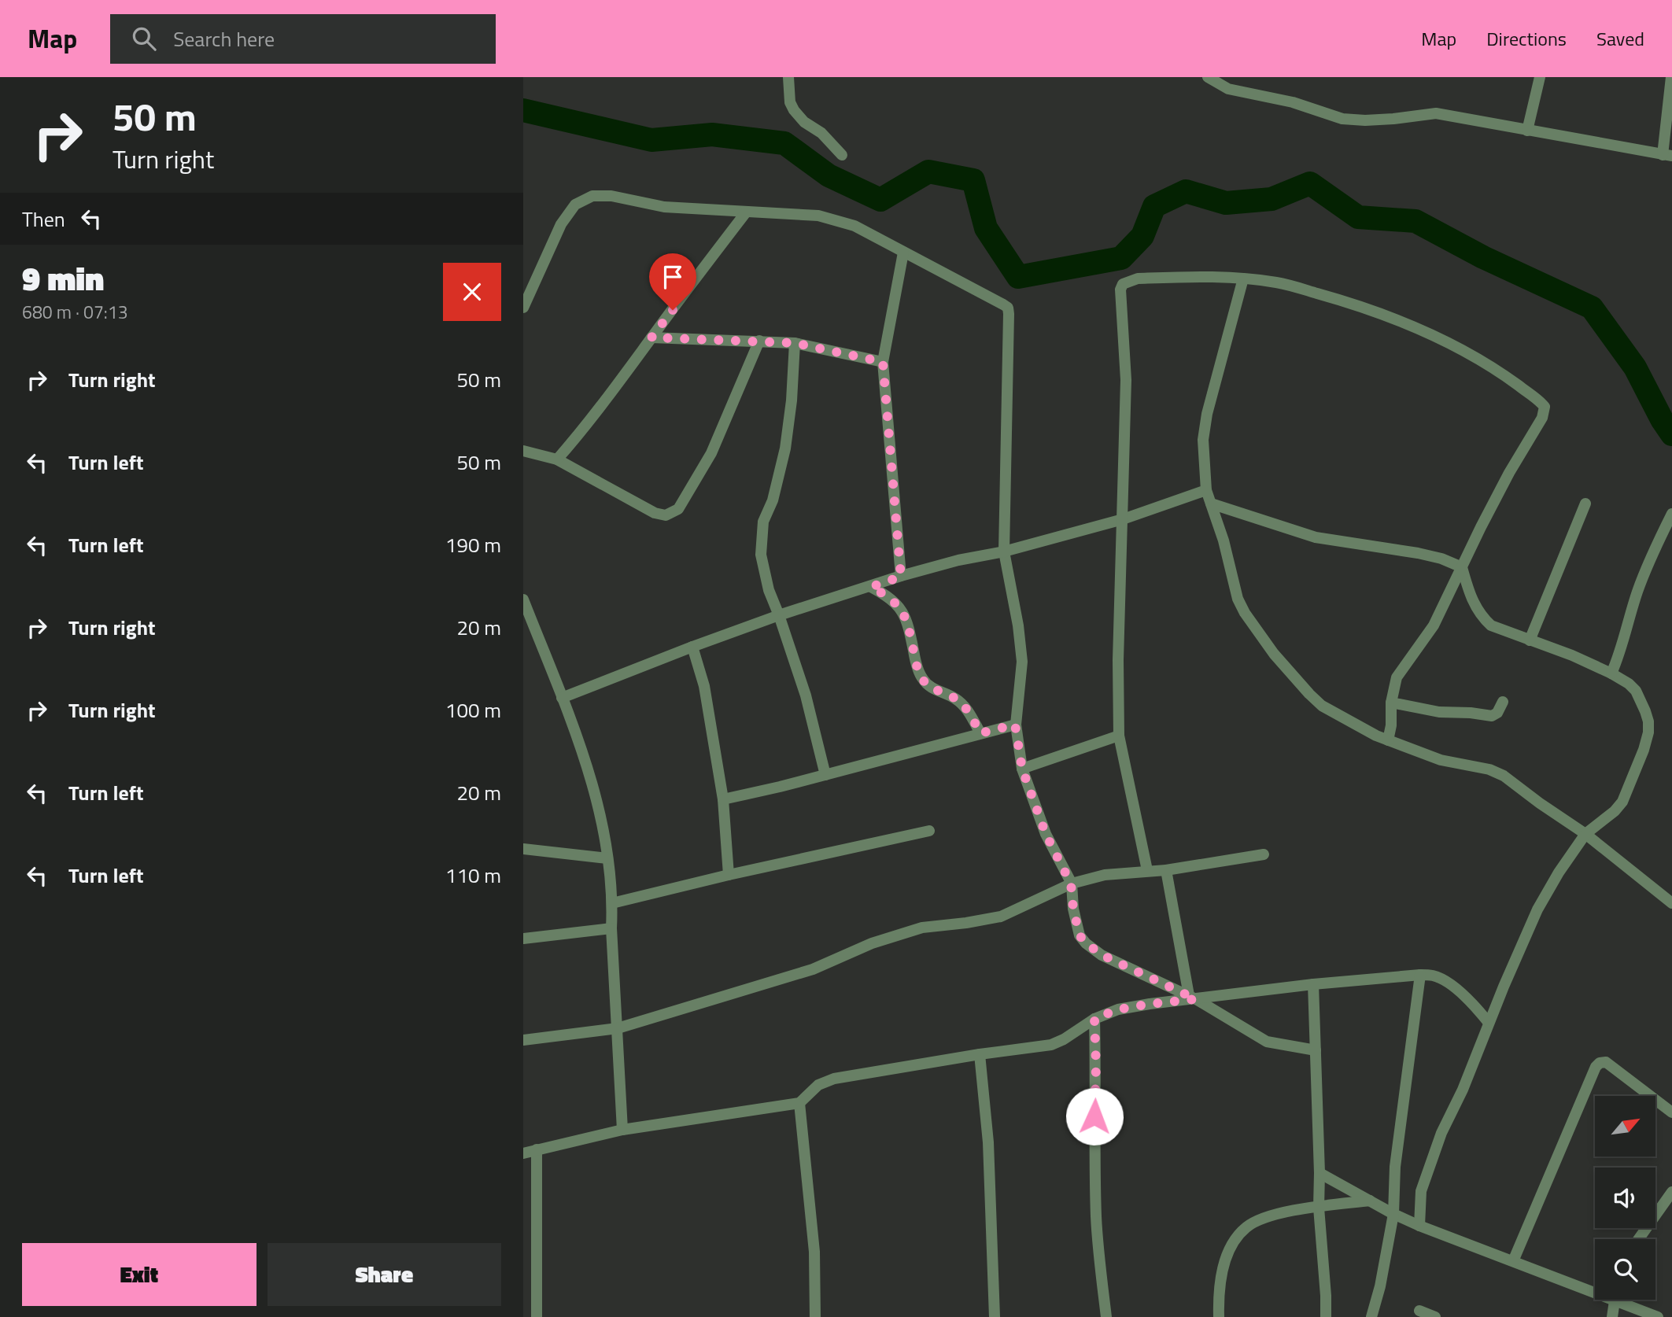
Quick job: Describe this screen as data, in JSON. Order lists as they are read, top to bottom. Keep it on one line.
{"north":"top right","page":{"header":"Map","search":"Search here","nav":["Map","Directions","Saved"],"turn":["50 m","Turn right"],"then":"Then","heading":["9 min","680 m · 07:13"],"list":[{"name":"Turn right","value":"50 m"},{"name":"Turn left","value":"50 m"},{"name":"Turn left","value":"190 m"},{"name":"Turn right","value":"20 m"},{"name":"Turn right","value":"100 m"},{"name":"Turn left","value":"20 m"},{"name":"Turn left","value":"110 m"}],"buttons":["Exit","Share"]}}
